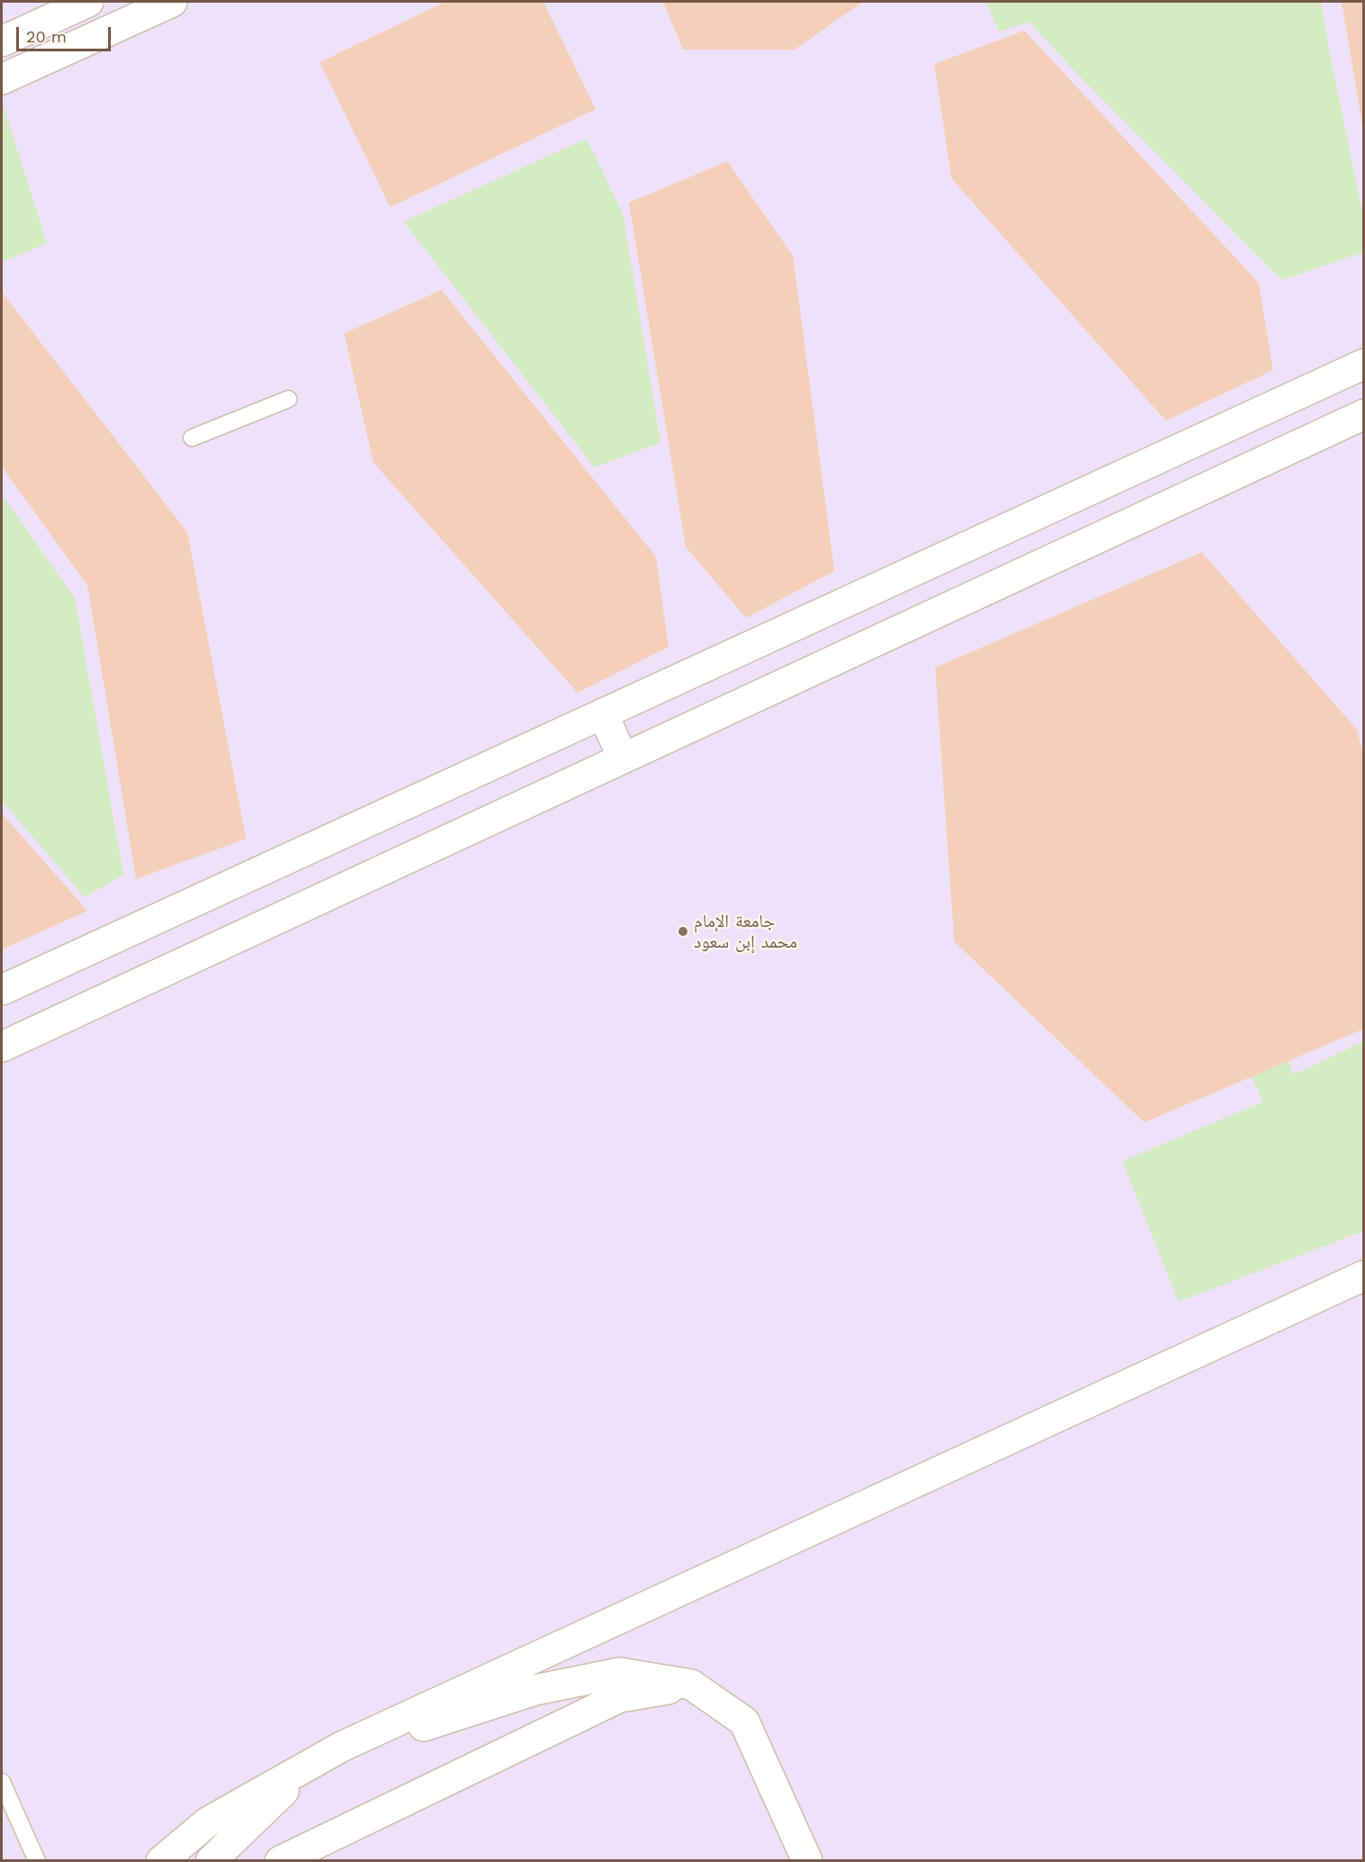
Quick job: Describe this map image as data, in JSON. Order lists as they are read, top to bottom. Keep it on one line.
{"places":["جامعة الإمام محمد إبن سعود"],"scale_bar":"20 m"}
